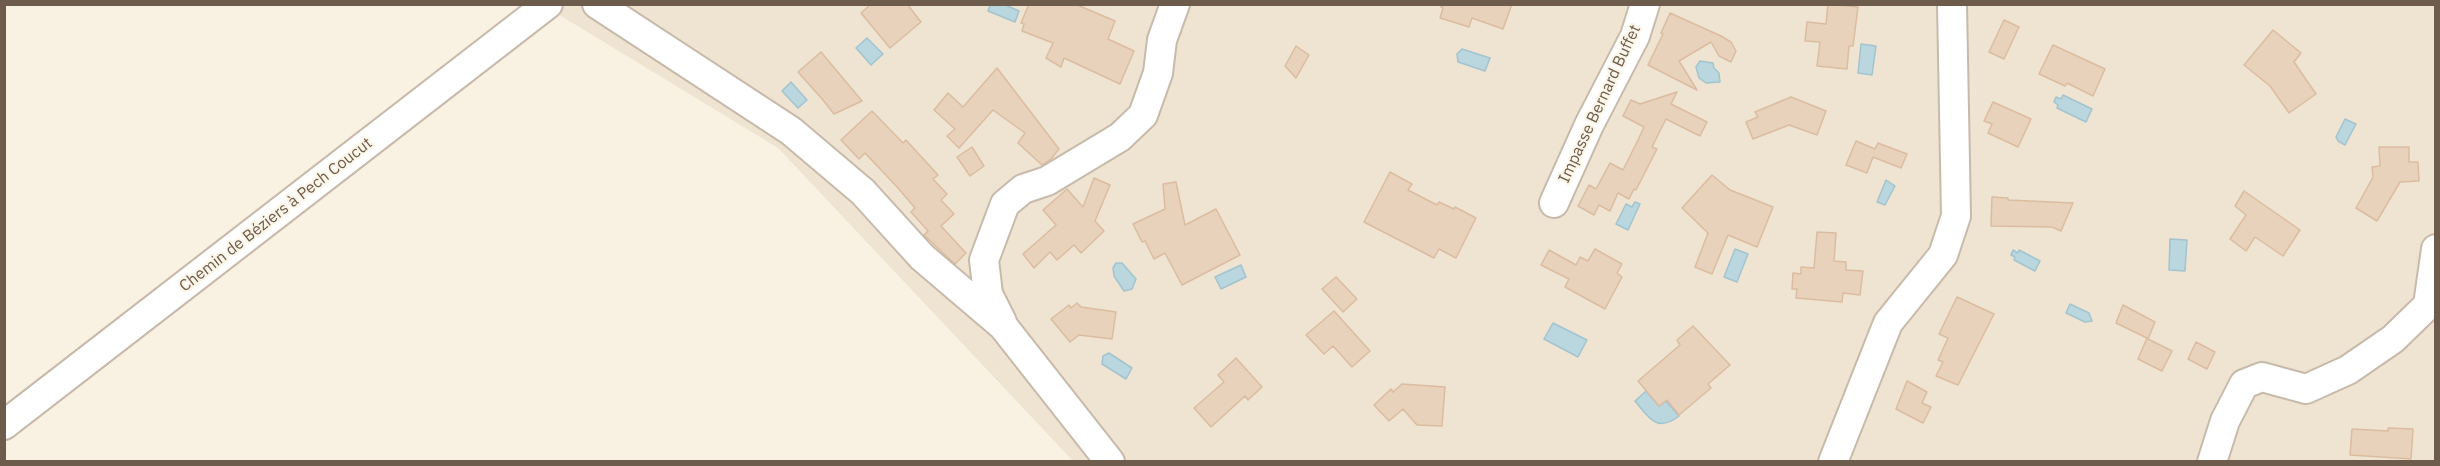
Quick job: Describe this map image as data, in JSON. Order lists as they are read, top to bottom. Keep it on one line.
{"streets":{"street":["Impasse Bernard Buffet","Chemin de Béziers à Pech Coucut"]}}
